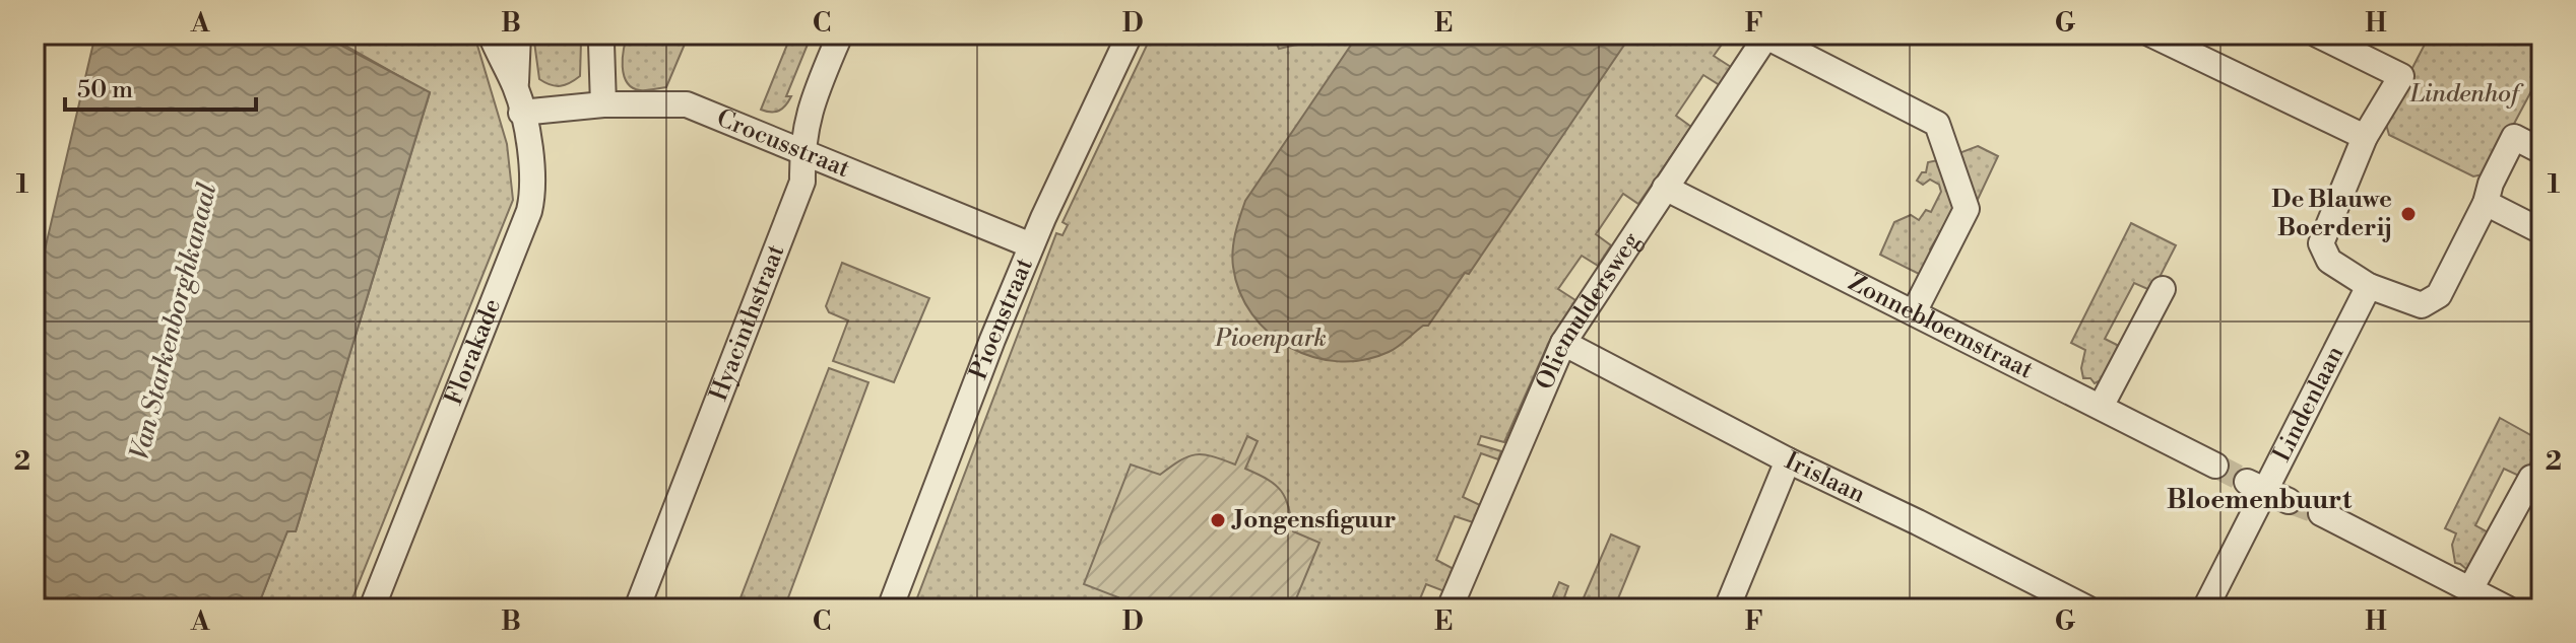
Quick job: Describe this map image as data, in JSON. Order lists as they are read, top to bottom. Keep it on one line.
{"streets":{"street":["Crocusstraat","Oliemuldersweg","Pioenstraat","Hyacinthstraat","Zonnebloemstraat","Florakade","Lindenlaan","Irislaan"]},"crossings":[["Crocusstraat","Pioenstraat"],["Crocusstraat","Hyacinthstraat"],["Crocusstraat","Florakade"],["Oliemuldersweg","Zonnebloemstraat"],["Oliemuldersweg","Irislaan"]],"districts":["Bloemenbuurt"],"water":["Van Starkenborghkanaal"],"parks":["Lindenhof","Pioenpark"],"places":["De Blauwe Boerderij","Jongensfiguur"],"scale_bar":"50 m","grid":{"columns":["A","B","C","D","E","F","G","H"],"rows":["1","2"]}}
